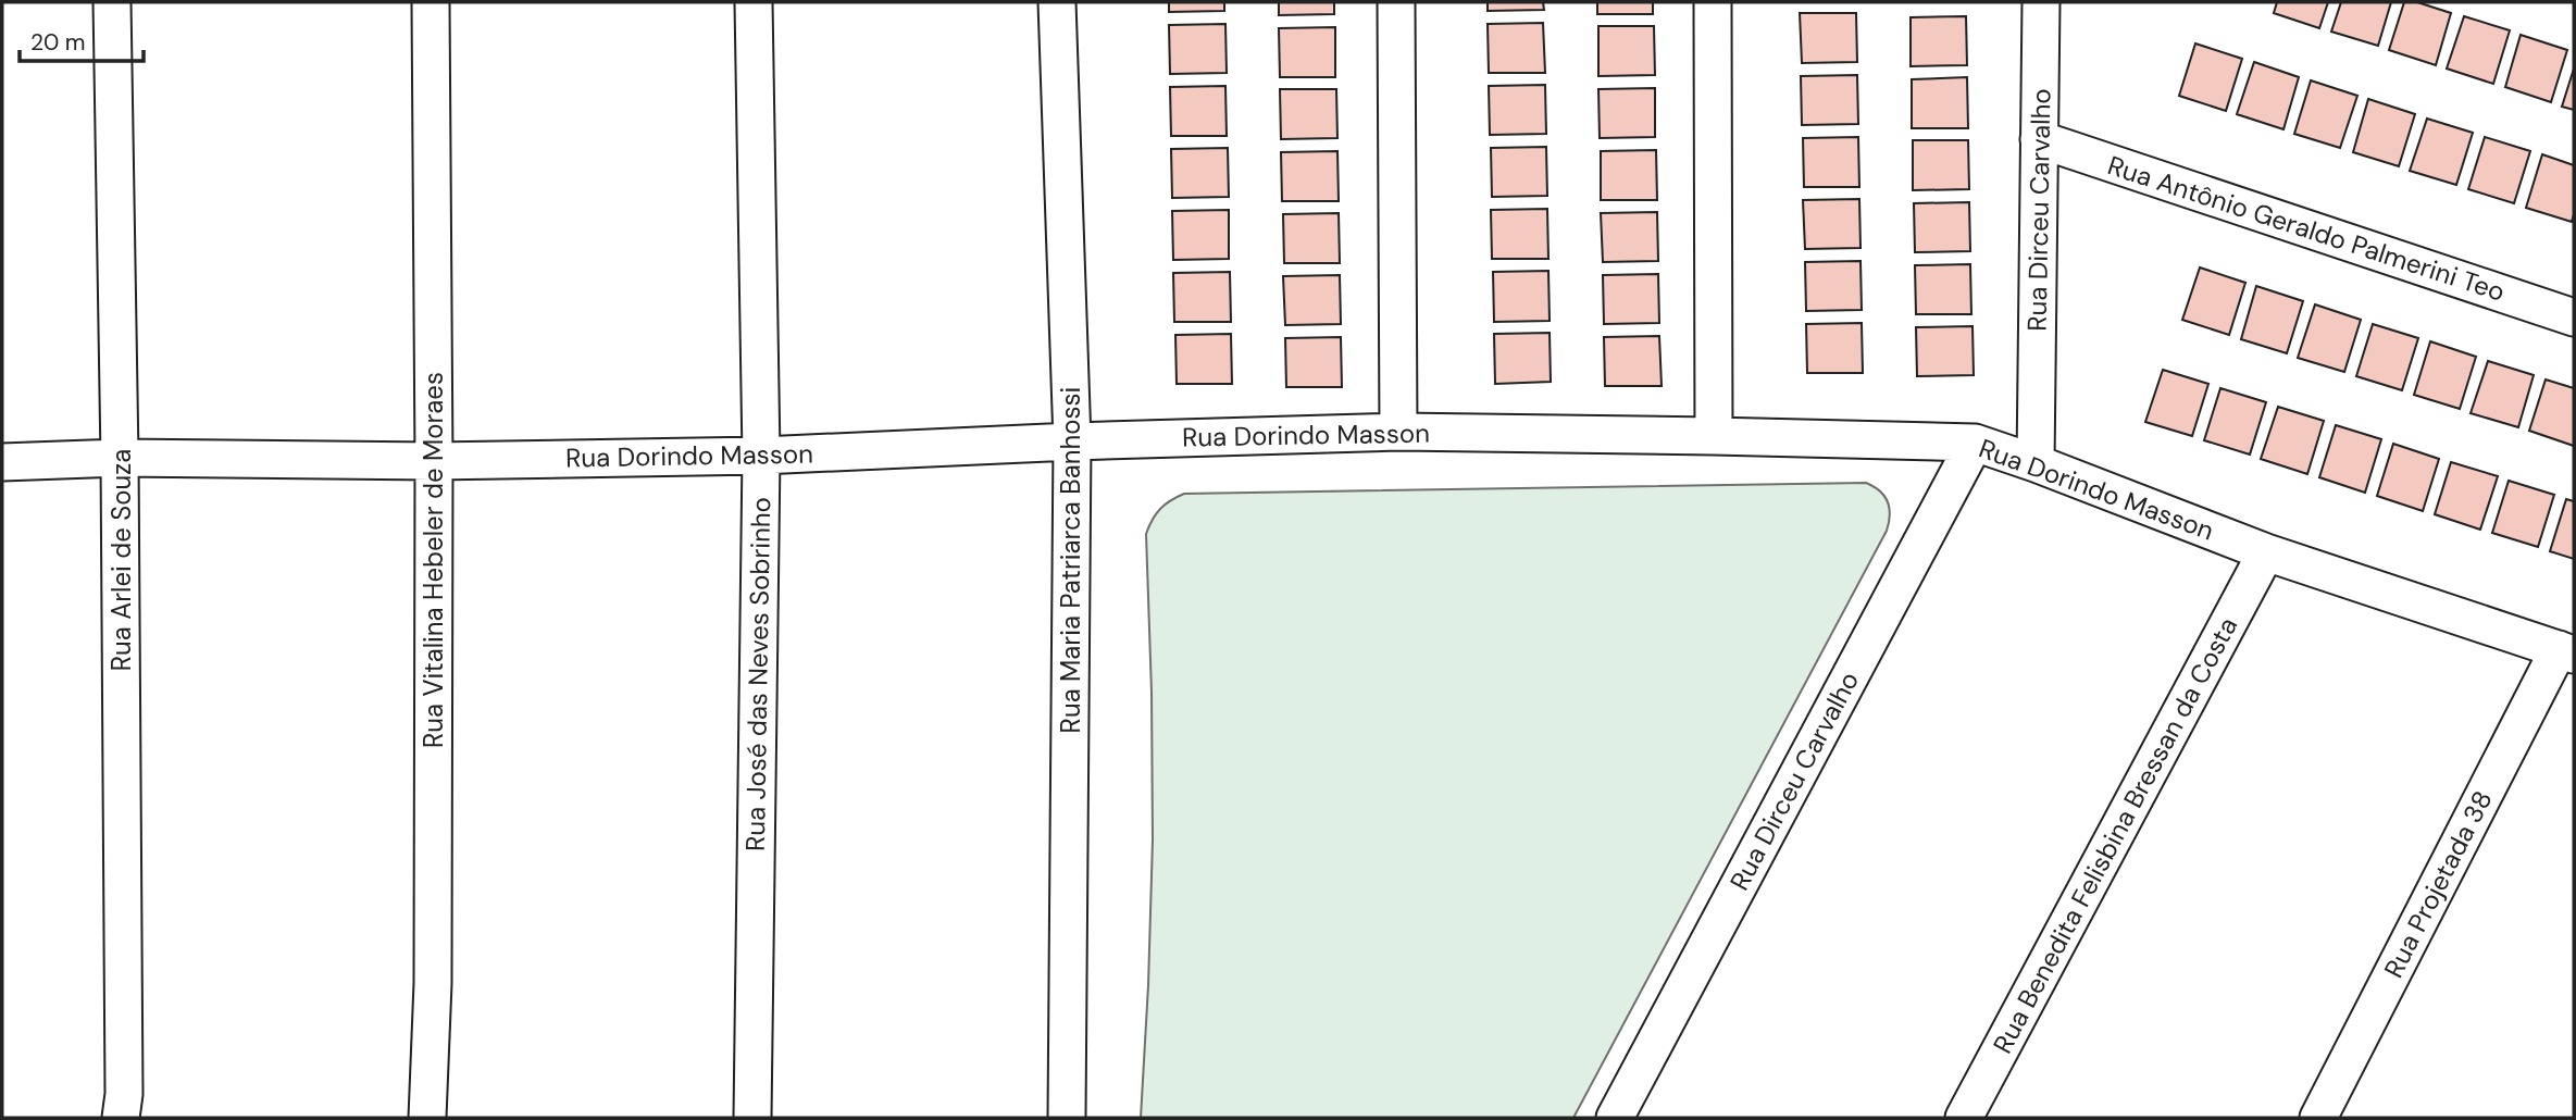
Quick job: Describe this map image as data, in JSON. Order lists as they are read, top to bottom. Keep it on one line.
{"streets":{"street":["Rua Dirceu Carvalho","Rua Antônio Geraldo Palmerini Teo","Rua Dorindo Masson","Rua Arlei de Souza","Rua Vitalina Hebeler de Moraes","Rua Maria Patriarca Banhossi","Rua José das Neves Sobrinho","Rua Benedita Felisbina Bressan da Costa","Rua Projetada 38"]},"crossings":[["Rua Dirceu Carvalho","Rua Antônio Geraldo Palmerini Teo"],["Rua Dirceu Carvalho","Rua Dorindo Masson"],["Rua Dorindo Masson","Rua Arlei de Souza"],["Rua Dorindo Masson","Rua Vitalina Hebeler de Moraes"],["Rua Dorindo Masson","Rua Maria Patriarca Banhossi"],["Rua Dorindo Masson","Rua José das Neves Sobrinho"],["Rua Dorindo Masson","Rua Benedita Felisbina Bressan da Costa"],["Rua Dorindo Masson","Rua Projetada 38"]],"scale_bar":"20 m"}
